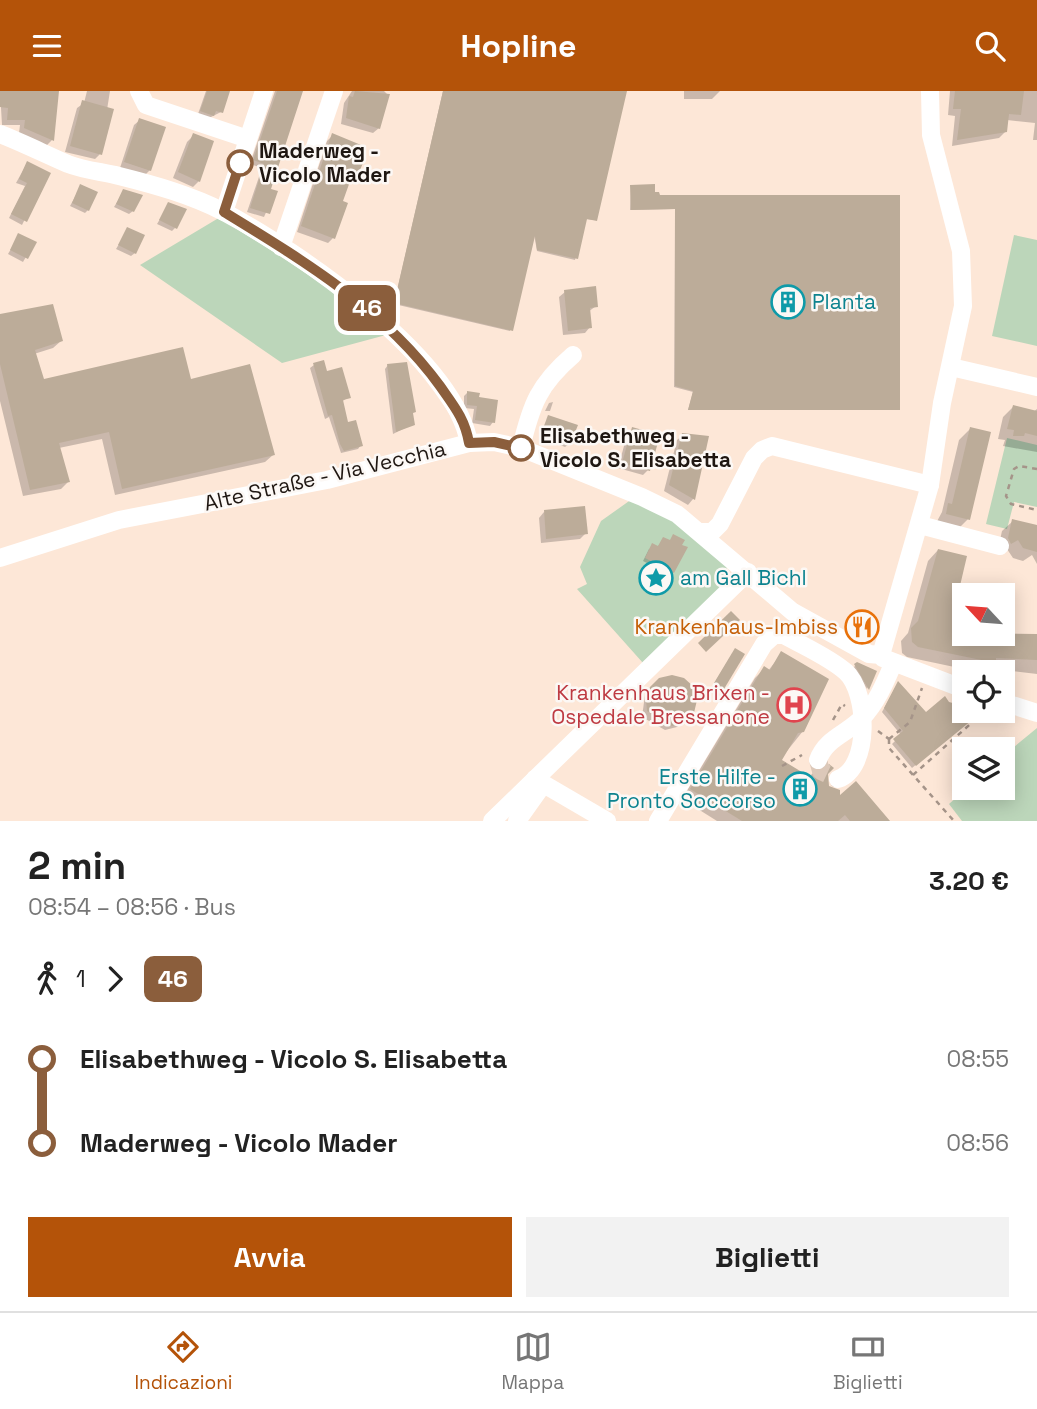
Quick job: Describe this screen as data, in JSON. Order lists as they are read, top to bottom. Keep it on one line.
{"streets":{"street":["Alte Straße - Via Vecchia"]},"places":{"other":["Maderweg - Vicolo Mader","Elisabethweg - Vicolo S. Elisabetta"],"building":["Planta","Erste Hilfe - Pronto Soccorso"],"place":["am Gall Bichl"],"restaurant":["Krankenhaus-Imbiss"],"hospital":["Krankenhaus Brixen - Ospedale Bressanone"]},"lines":["bus line 46"],"north":"top left","page":{"header":"Hopline","on_map":"46","heading":["2 min","08:54 – 08:56 · Bus","3.20 €"],"legs":["1","46"],"list":[{"name":"Elisabethweg - Vicolo S. Elisabetta","value":"08:55"},{"name":"Maderweg - Vicolo Mader","value":"08:56"}],"buttons":["Avvia","Biglietti"],"tabs":["Indicazioni","Mappa","Biglietti"]}}
